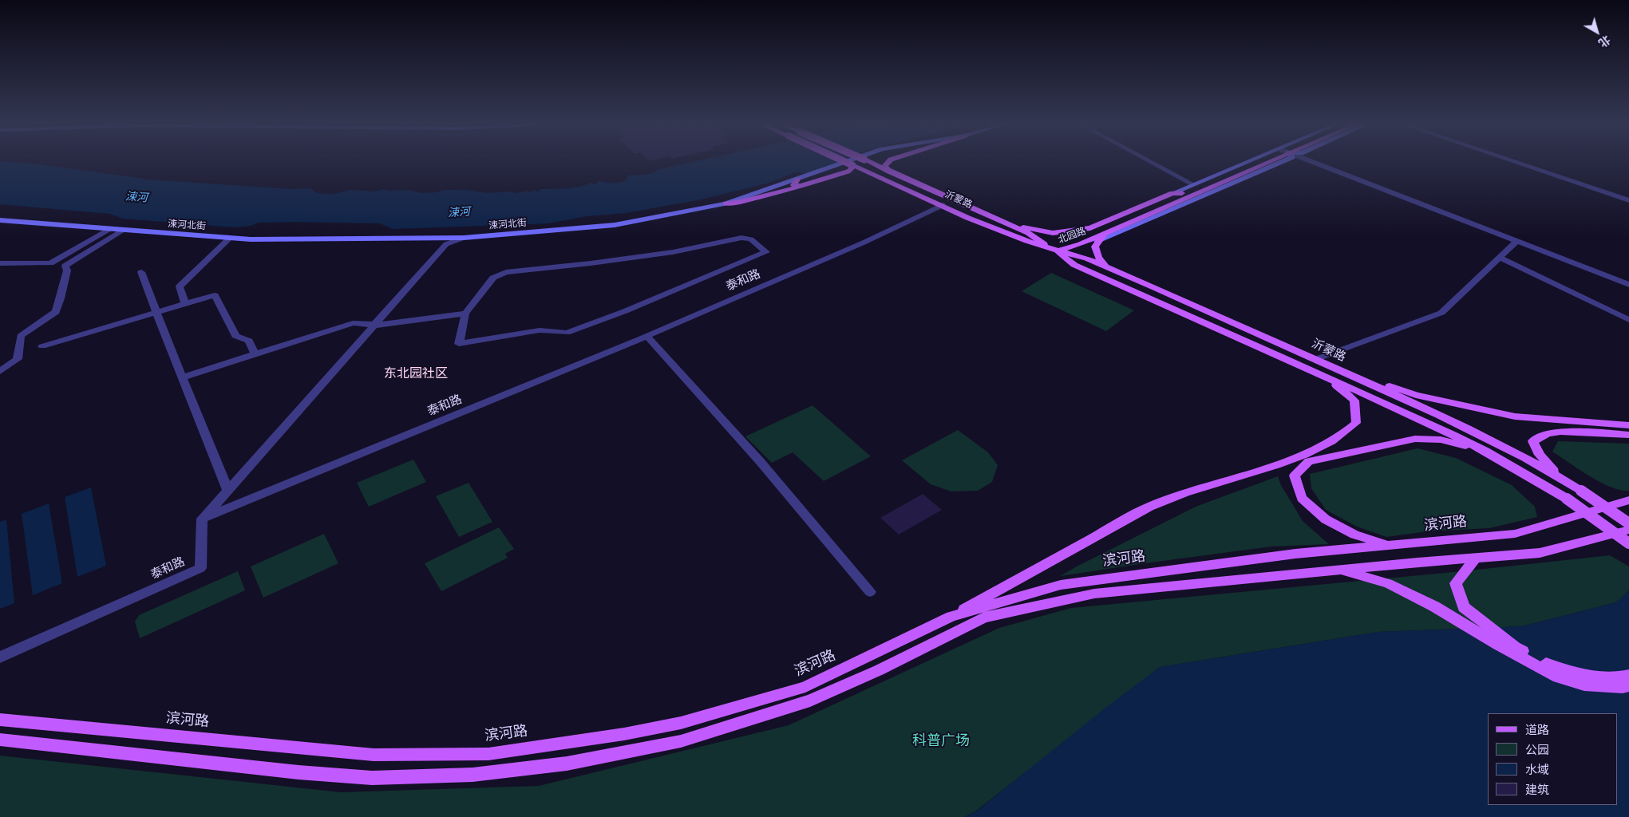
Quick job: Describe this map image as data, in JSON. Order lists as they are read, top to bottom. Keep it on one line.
{"streets":{"main road":["沂蒙路","涑河北街","北园路","滨河路"],"street":["泰和路"]},"crossings":[["沂蒙路","北园路"],["沂蒙路","泰和路"]],"districts":["东北园社区"],"water":["涑河"],"parks":["科普广场"],"legend":["道路","公园","水域","建筑"],"north":"bottom right"}
